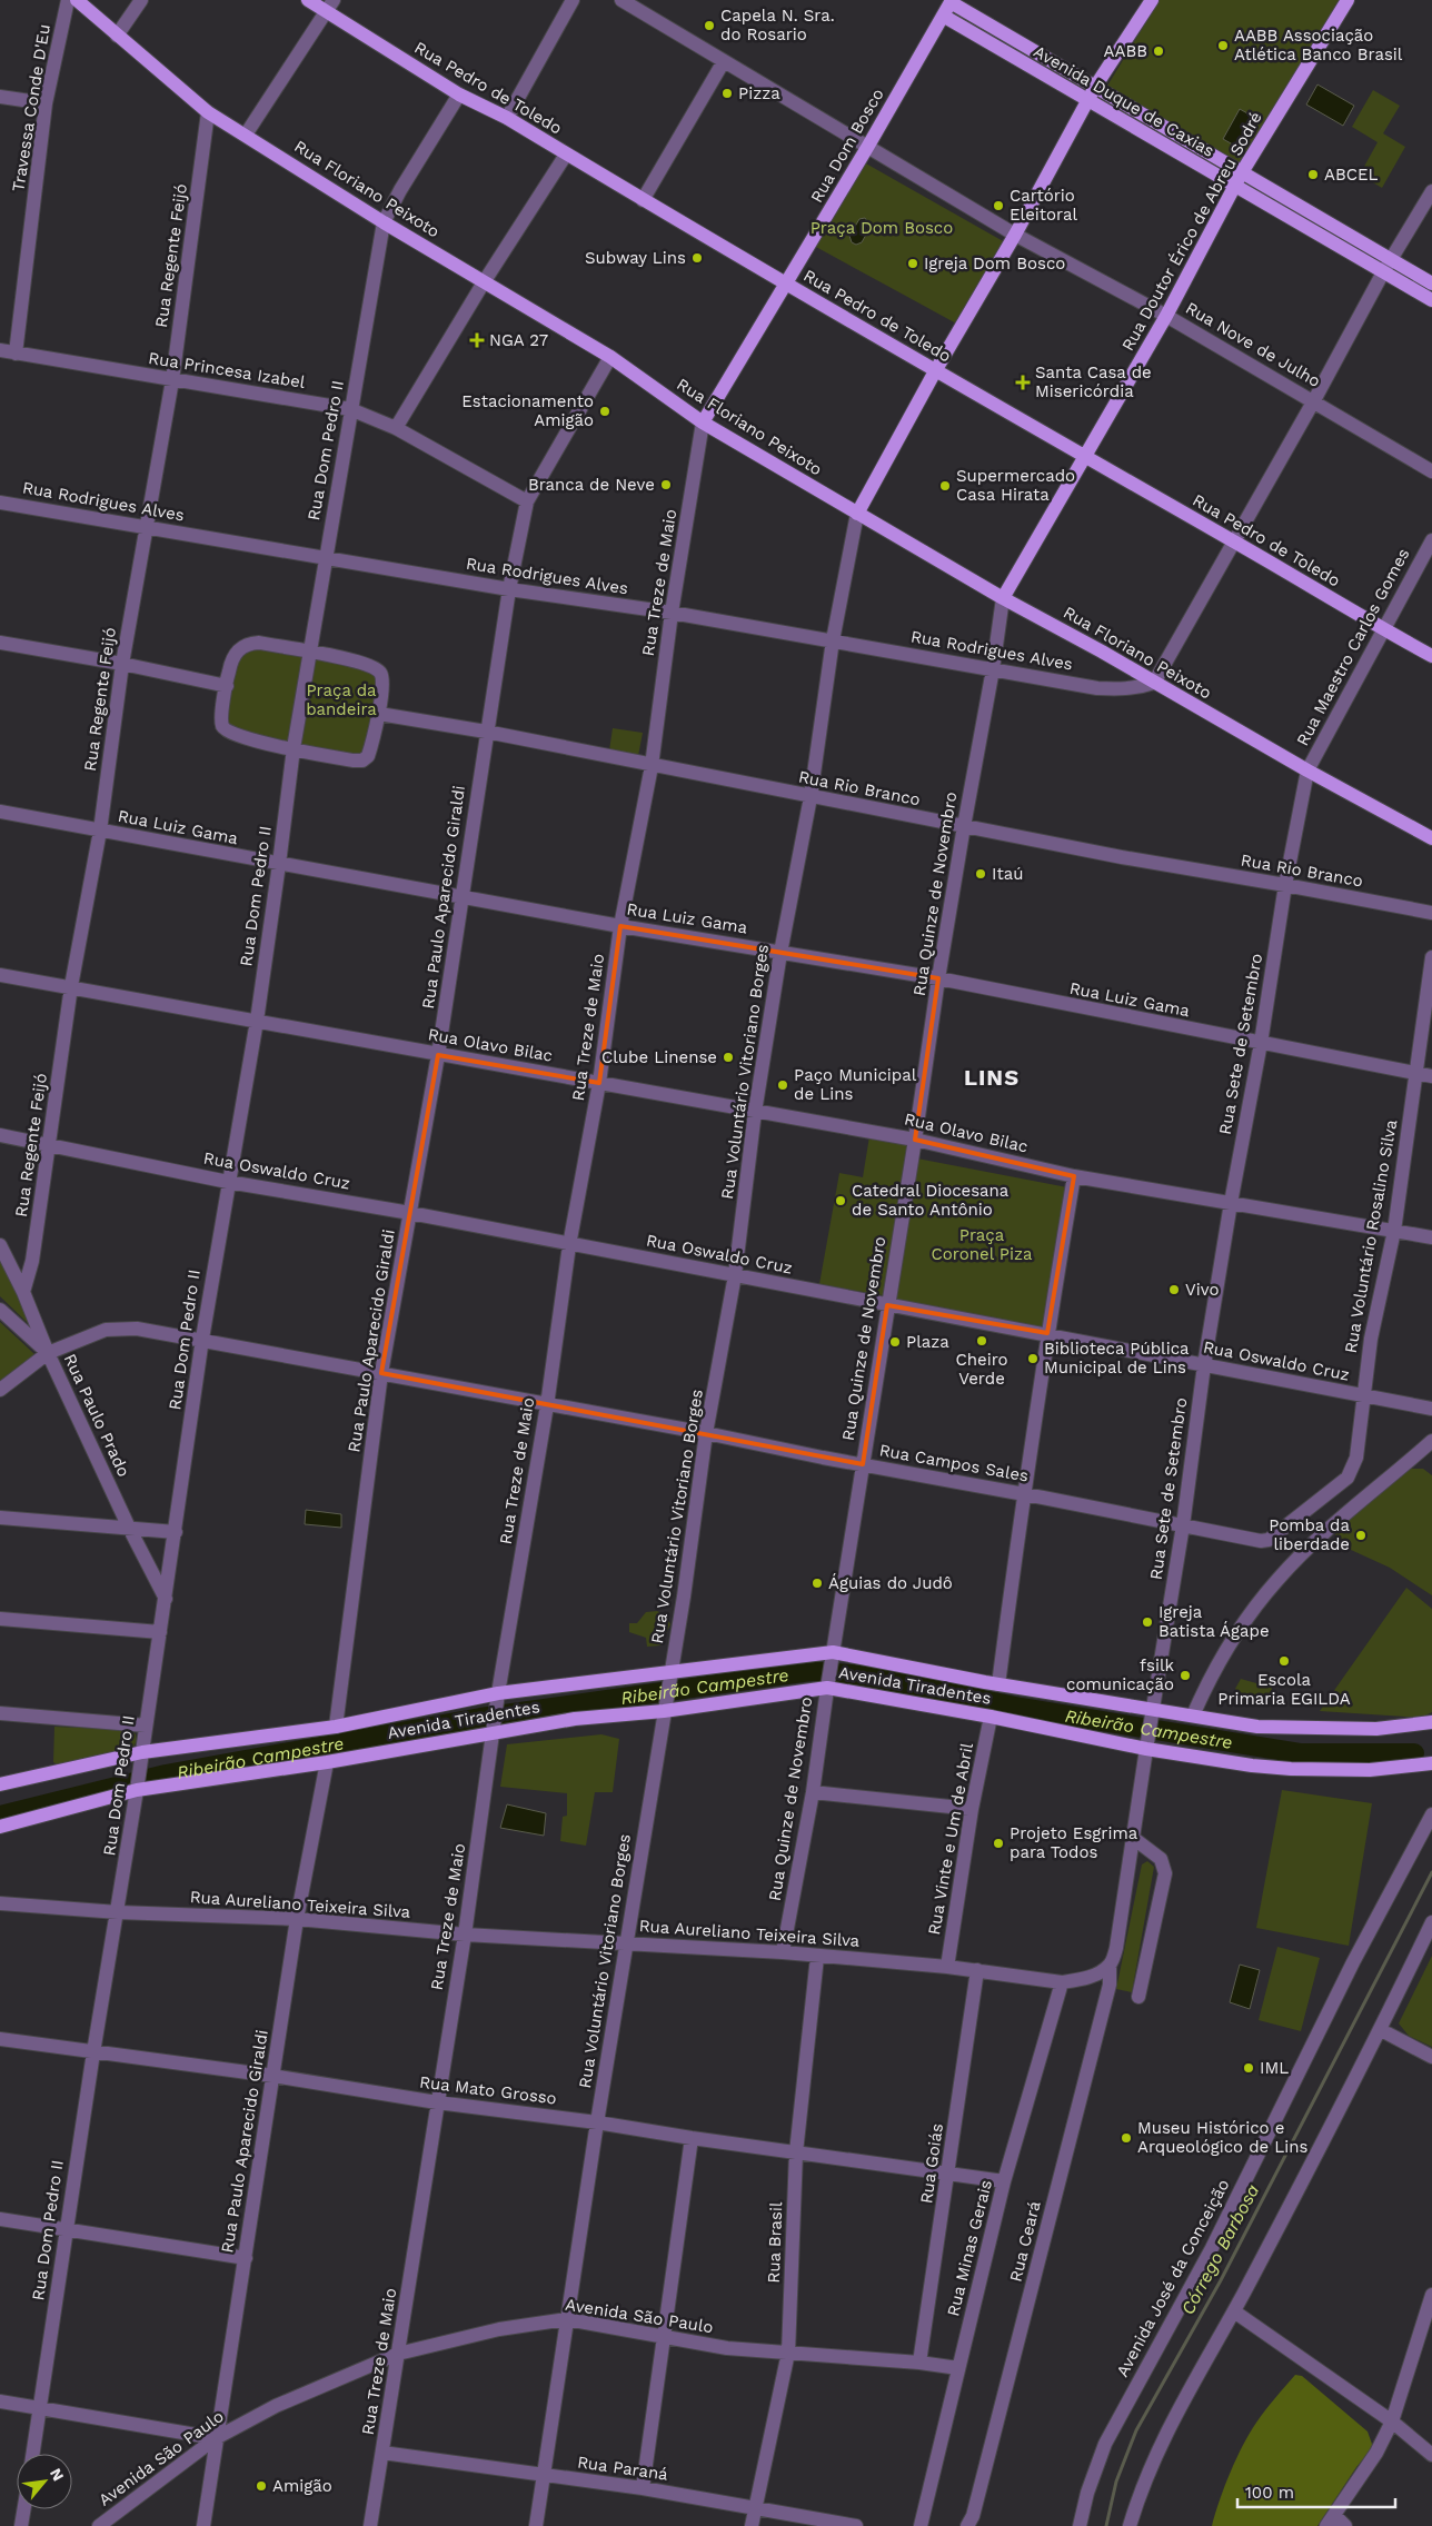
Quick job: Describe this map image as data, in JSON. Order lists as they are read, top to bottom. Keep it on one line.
{"streets":{"main road":["Rua Pedro de Toledo","Avenida Duque de Caxias","Rua Dom Bosco","Rua Floriano Peixoto","Rua Doutor Érico de Abreu Sodré","Avenida Tiradentes"],"street":["Travessa Conde D'Eu","Rua Regente Feijó","Rua Nove de Julho","Rua Princesa Izabel","Rua Dom Pedro II","Rua Rodrigues Alves","Rua Treze de Maio","Rua Maestro Carlos Gomes","Rua Rio Branco","Rua Luiz Gama","Rua Quinze de Novembro","Rua Paulo Aparecido Giraldi","Rua Sete de Setembro","Rua Olavo Bilac","Rua Voluntário Vitoriano Borges","Rua Oswaldo Cruz","Rua Voluntário Rosalino Silva","Rua Paulo Prado","Rua Campos Sales","Rua Vinte e Um de Abril","Rua Aureliano Teixeira Silva","Rua Mato Grosso","Rua Goiás","Rua Ceará","Rua Brasil","Rua Minas Gerais","Avenida José da Conceição","Avenida São Paulo","Rua Paraná"]},"crossings":[["Rua Pedro de Toledo","Rua Dom Bosco"],["Rua Pedro de Toledo","Rua Doutor Érico de Abreu Sodré"],["Rua Pedro de Toledo","Rua Dom Pedro II"],["Rua Pedro de Toledo","Rua Maestro Carlos Gomes"],["Avenida Duque de Caxias","Rua Dom Bosco"],["Avenida Duque de Caxias","Rua Doutor Érico de Abreu Sodré"],["Travessa Conde D'Eu","Rua Princesa Izabel"],["Rua Dom Bosco","Rua Floriano Peixoto"],["Rua Dom Bosco","Rua Nove de Julho"],["Rua Dom Bosco","Rua Treze de Maio"],["Rua Floriano Peixoto","Rua Doutor Érico de Abreu Sodré"],["Rua Floriano Peixoto","Rua Regente Feijó"],["Rua Floriano Peixoto","Rua Dom Pedro II"],["Rua Floriano Peixoto","Rua Rodrigues Alves"],["Rua Floriano Peixoto","Rua Treze de Maio"],["Rua Floriano Peixoto","Rua Maestro Carlos Gomes"],["Rua Floriano Peixoto","Rua Quinze de Novembro"],["Rua Floriano Peixoto","Rua Paulo Aparecido Giraldi"],["Rua Floriano Peixoto","Rua Sete de Setembro"],["Rua Floriano Peixoto","Rua Voluntário Vitoriano Borges"],["Rua Doutor Érico de Abreu Sodré","Rua Nove de Julho"],["Rua Doutor Érico de Abreu Sodré","Rua Quinze de Novembro"],["Rua Regente Feijó","Rua Princesa Izabel"],["Rua Regente Feijó","Rua Rodrigues Alves"],["Rua Regente Feijó","Rua Luiz Gama"],["Rua Regente Feijó","Rua Olavo Bilac"],["Rua Regente Feijó","Rua Oswaldo Cruz"],["Rua Regente Feijó","Rua Paulo Prado"],["Rua Princesa Izabel","Rua Dom Pedro II"],["Rua Princesa Izabel","Rua Paulo Aparecido Giraldi"],["Rua Dom Pedro II","Rua Rodrigues Alves"],["Rua Dom Pedro II","Rua Luiz Gama"],["Rua Dom Pedro II","Rua Olavo Bilac"],["Rua Dom Pedro II","Rua Oswaldo Cruz"],["Rua Dom Pedro II","Rua Paulo Prado"],["Rua Dom Pedro II","Rua Campos Sales"],["Rua Dom Pedro II","Avenida Tiradentes"],["Rua Dom Pedro II","Rua Aureliano Teixeira Silva"],["Rua Dom Pedro II","Rua Mato Grosso"],["Rua Rodrigues Alves","Rua Treze de Maio"],["Rua Rodrigues Alves","Rua Quinze de Novembro"],["Rua Rodrigues Alves","Rua Paulo Aparecido Giraldi"],["Rua Rodrigues Alves","Rua Voluntário Vitoriano Borges"],["Rua Treze de Maio","Rua Rio Branco"],["Rua Treze de Maio","Rua Luiz Gama"],["Rua Treze de Maio","Rua Olavo Bilac"],["Rua Treze de Maio","Rua Oswaldo Cruz"],["Rua Treze de Maio","Rua Campos Sales"],["Rua Treze de Maio","Avenida Tiradentes"],["Rua Treze de Maio","Rua Aureliano Teixeira Silva"],["Rua Treze de Maio","Rua Mato Grosso"],["Rua Treze de Maio","Avenida São Paulo"],["Rua Treze de Maio","Rua Paraná"],["Rua Maestro Carlos Gomes","Rua Sete de Setembro"],["Rua Rio Branco","Rua Quinze de Novembro"],["Rua Rio Branco","Rua Paulo Aparecido Giraldi"],["Rua Rio Branco","Rua Sete de Setembro"],["Rua Rio Branco","Rua Voluntário Vitoriano Borges"],["Rua Luiz Gama","Rua Quinze de Novembro"],["Rua Luiz Gama","Rua Paulo Aparecido Giraldi"],["Rua Luiz Gama","Rua Sete de Setembro"],["Rua Luiz Gama","Rua Voluntário Vitoriano Borges"],["Rua Luiz Gama","Rua Voluntário Rosalino Silva"],["Rua Quinze de Novembro","Rua Olavo Bilac"],["Rua Quinze de Novembro","Rua Oswaldo Cruz"],["Rua Quinze de Novembro","Rua Campos Sales"],["Rua Quinze de Novembro","Avenida Tiradentes"],["Rua Quinze de Novembro","Rua Aureliano Teixeira Silva"],["Rua Paulo Aparecido Giraldi","Rua Olavo Bilac"],["Rua Paulo Aparecido Giraldi","Rua Oswaldo Cruz"],["Rua Paulo Aparecido Giraldi","Rua Campos Sales"],["Rua Paulo Aparecido Giraldi","Avenida Tiradentes"],["Rua Paulo Aparecido Giraldi","Rua Aureliano Teixeira Silva"],["Rua Paulo Aparecido Giraldi","Rua Mato Grosso"],["Rua Paulo Aparecido Giraldi","Avenida São Paulo"],["Rua Sete de Setembro","Rua Olavo Bilac"],["Rua Sete de Setembro","Rua Oswaldo Cruz"],["Rua Sete de Setembro","Rua Campos Sales"],["Rua Sete de Setembro","Avenida Tiradentes"],["Rua Sete de Setembro","Rua Ceará"],["Rua Olavo Bilac","Rua Voluntário Vitoriano Borges"],["Rua Olavo Bilac","Rua Voluntário Rosalino Silva"],["Rua Voluntário Vitoriano Borges","Rua Oswaldo Cruz"],["Rua Voluntário Vitoriano Borges","Rua Campos Sales"],["Rua Voluntário Vitoriano Borges","Avenida Tiradentes"],["Rua Voluntário Vitoriano Borges","Rua Aureliano Teixeira Silva"],["Rua Voluntário Vitoriano Borges","Rua Mato Grosso"],["Rua Voluntário Vitoriano Borges","Avenida São Paulo"],["Rua Voluntário Vitoriano Borges","Rua Paraná"],["Rua Oswaldo Cruz","Rua Voluntário Rosalino Silva"],["Rua Voluntário Rosalino Silva","Rua Campos Sales"],["Rua Paulo Prado","Rua Campos Sales"],["Avenida Tiradentes","Rua Vinte e Um de Abril"],["Rua Vinte e Um de Abril","Rua Aureliano Teixeira Silva"],["Rua Aureliano Teixeira Silva","Rua Goiás"],["Rua Aureliano Teixeira Silva","Rua Brasil"],["Rua Aureliano Teixeira Silva","Rua Minas Gerais"],["Rua Mato Grosso","Rua Goiás"],["Rua Mato Grosso","Rua Brasil"],["Rua Mato Grosso","Rua Minas Gerais"],["Rua Goiás","Avenida São Paulo"],["Rua Brasil","Avenida São Paulo"],["Rua Brasil","Rua Paraná"],["Rua Minas Gerais","Avenida São Paulo"]],"districts":["LINS"],"water":["Ribeirão Campestre","Córrego Barbosa"],"parks":["Praça Dom Bosco","Praça da bandeira","Praça Coronel Piza"],"places":{"other":["Capela N. Sra. do Rosario","AABB Associação Atlética Banco Brasil","AABB","Pizza","ABCEL","Cartório Eleitoral","Subway Lins","Igreja Dom Bosco","Estacionamento Amigão","Branca de Neve","Supermercado Casa Hirata","Itaú","Clube Linense","Paço Municipal de Lins","Catedral Diocesana de Santo Antônio","Vivo","Cheiro Verde","Plaza","Biblioteca Pública Municipal de Lins","Pomba da liberdade","Águias do Judô","Igreja Batista Ágape","Escola Primaria EGILDA","fsilk comunicação","Projeto Esgrima para Todos","IML","Museu Histórico e Arqueológico de Lins","Amigão"],"health":["NGA 27","Santa Casa de Misericórdia"]},"scale_bar":"100 m","north":"top right"}
